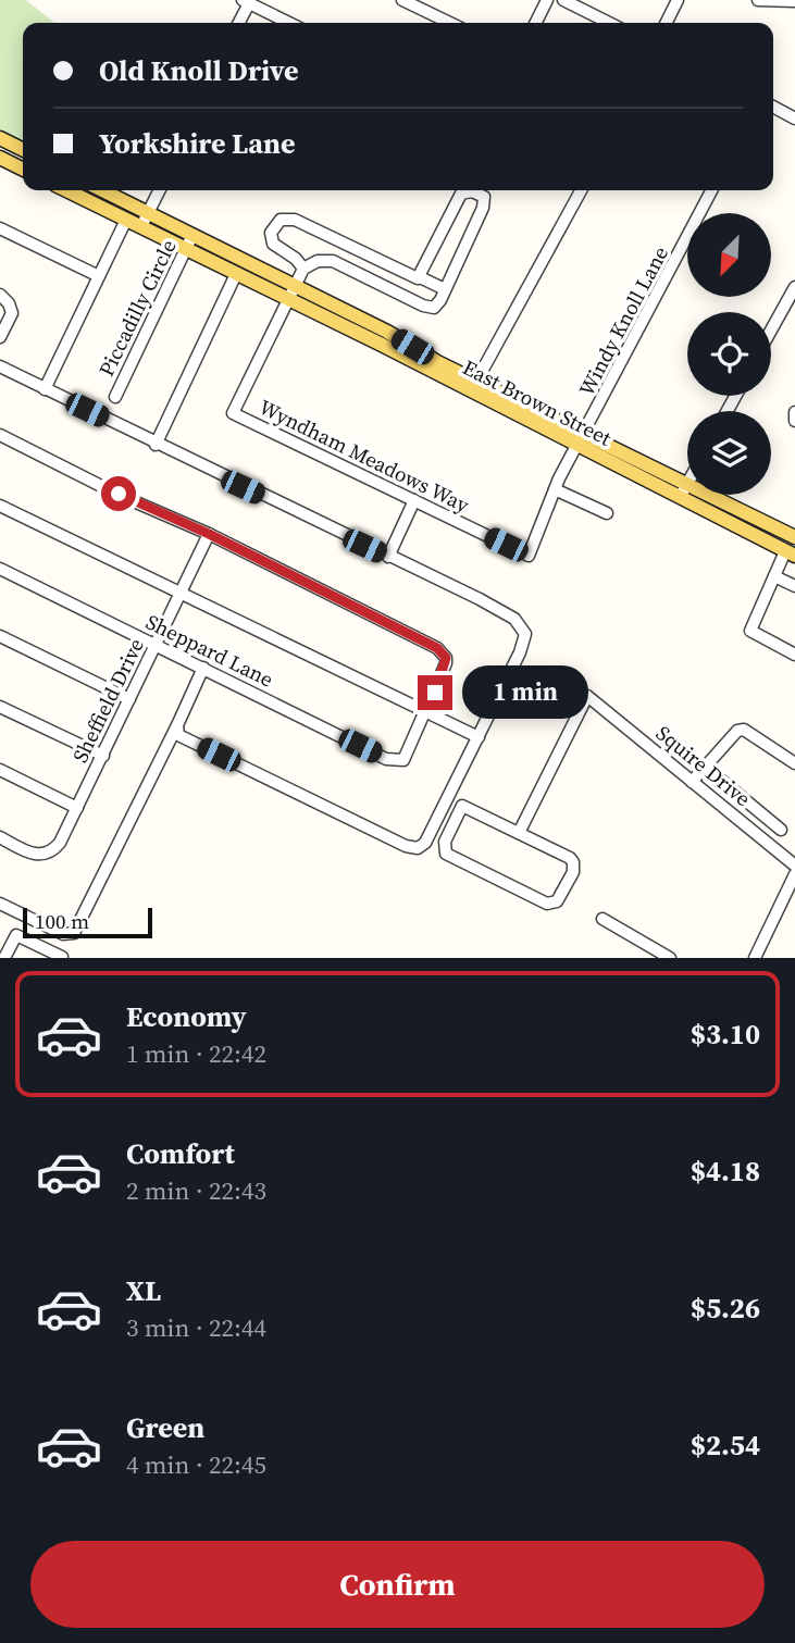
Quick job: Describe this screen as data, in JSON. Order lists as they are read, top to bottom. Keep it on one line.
{"streets":{"main road":["East Brown Street"],"street":["Piccadilly Circle","Windy Knoll Lane","Wyndham Meadows Way","Sheppard Lane","Sheffield Drive","Squire Drive"]},"crossings":[["Piccadilly Circle","East Brown Street"],["Windy Knoll Lane","East Brown Street"],["Windy Knoll Lane","Wyndham Meadows Way"],["East Brown Street","Wyndham Meadows Way"],["Sheppard Lane","Sheffield Drive"]],"scale_bar":"100 m","north":"bottom left","page":{"banner":["Old Knoll Drive","Yorkshire Lane"],"bubble":"1 min","scale":"100 m","list":[{"name":"Economy","note":"1 min · 22:42","value":"$3.10"},{"name":"Comfort","note":"2 min · 22:43","value":"$4.18"},{"name":"XL","note":"3 min · 22:44","value":"$5.26"},{"name":"Green","note":"4 min · 22:45","value":"$2.54"}],"buttons":"Confirm"}}
